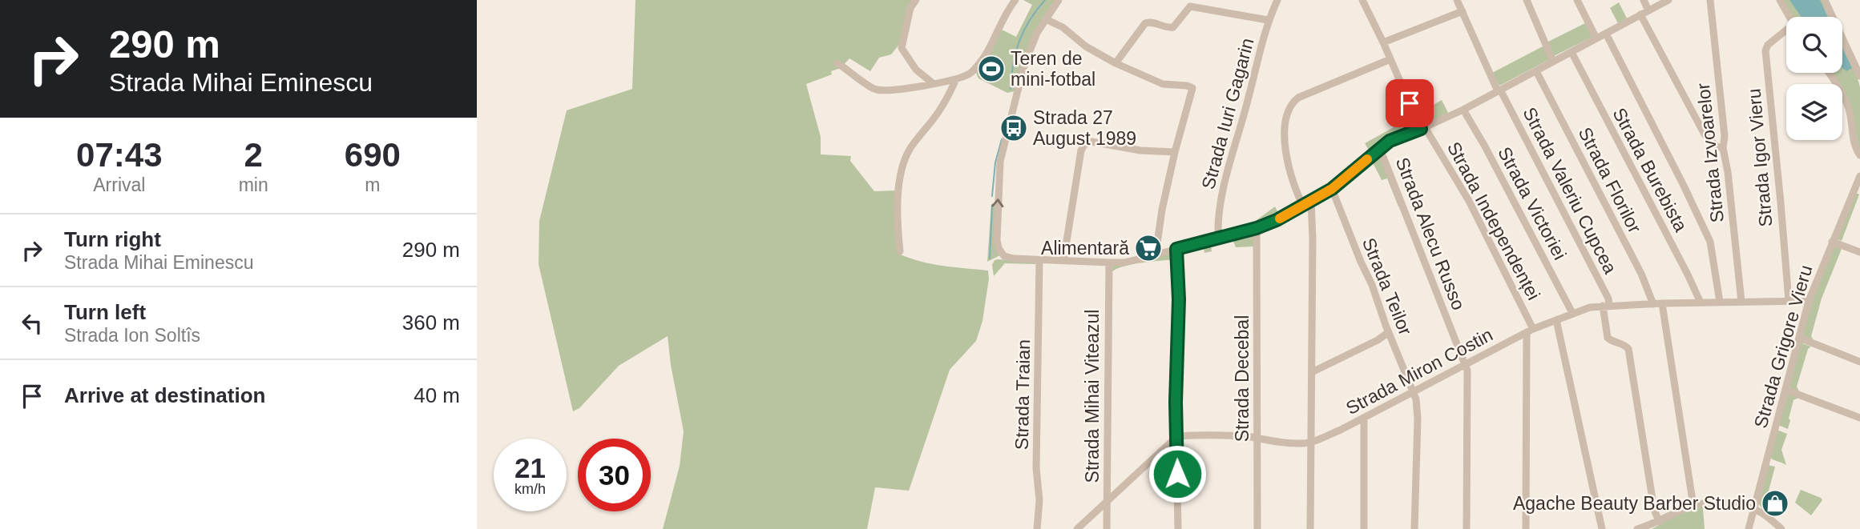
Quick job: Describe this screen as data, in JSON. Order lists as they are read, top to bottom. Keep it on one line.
{"streets":{"street":["Strada Iuri Gagarin","Strada Izvoarelor","Strada Igor Vieru","Strada Burebista","Strada Florilor","Strada Valeriu Cupcea","Strada Victoriei","Strada Independenței","Strada Alecu Russo","Strada Teilor","Strada Grigore Vieru","Strada Miron Costin","Strada Decebal","Strada Traian","Strada Mihai Viteazul"]},"crossings":[["Strada Izvoarelor","Strada Miron Costin"],["Strada Igor Vieru","Strada Miron Costin"],["Strada Burebista","Strada Miron Costin"],["Strada Florilor","Strada Miron Costin"],["Strada Valeriu Cupcea","Strada Miron Costin"],["Strada Victoriei","Strada Miron Costin"],["Strada Independenței","Strada Miron Costin"],["Strada Alecu Russo","Strada Miron Costin"],["Strada Teilor","Strada Miron Costin"],["Strada Grigore Vieru","Strada Miron Costin"],["Strada Miron Costin","Strada Decebal"]],"places":{"sports":["Teren de mini-fotbal"],"bus stop":["Strada 27 August 1989"],"supermarket":["Alimentară"],"shop":["Agache Beauty Barber Studio"]},"page":{"turn":["290 m","Strada Mihai Eminescu"],"eta":["07:43","Arrival","2","min","690","m"],"list":[{"name":"Turn right","note":"Strada Mihai Eminescu","value":"290 m"},{"name":"Turn left","note":"Strada Ion Soltîs","value":"360 m"},{"name":"Arrive at destination","value":"40 m"}],"speed":"21 km/h","limit":"30"}}
